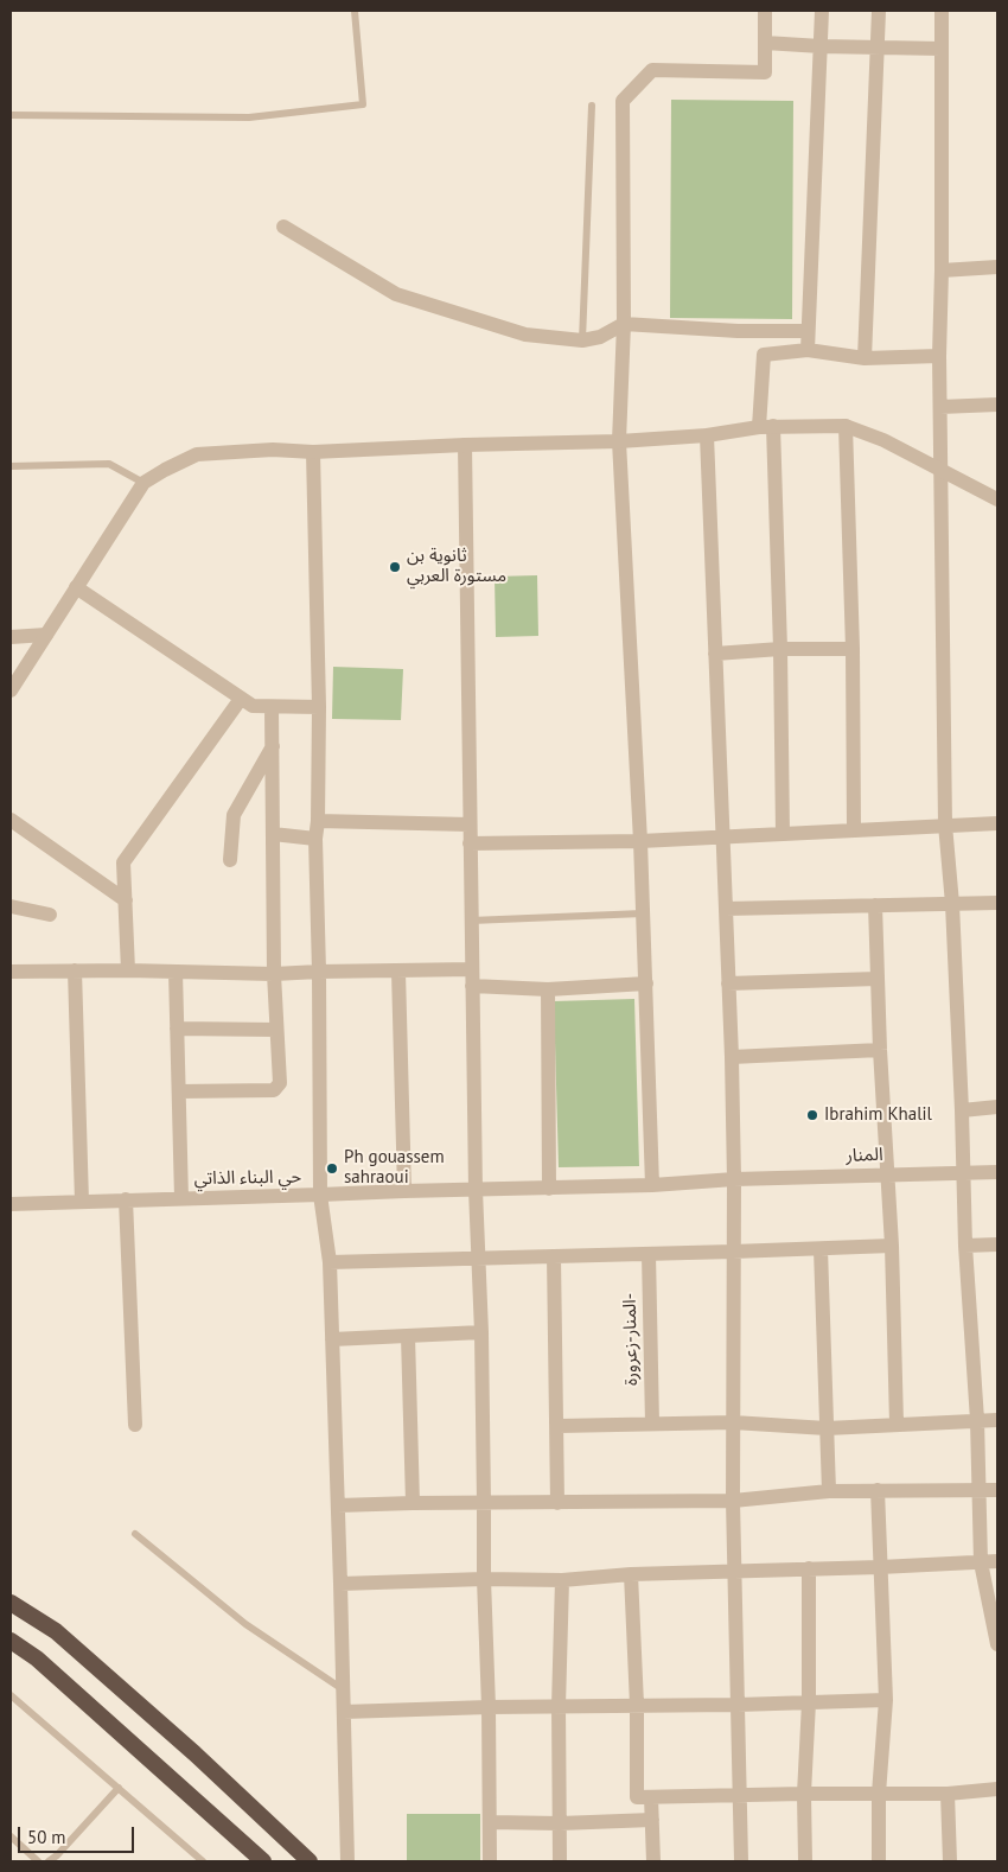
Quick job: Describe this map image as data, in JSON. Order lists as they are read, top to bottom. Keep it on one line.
{"streets":{"street":["المنار","حي البناء الذاتي","المنار-زعرورة-"]},"crossings":[["المنار","حي البناء الذاتي"]],"places":["ثانوية بن مستورة العربي","Ibrahim Khalil","Ph gouassem sahraoui"],"scale_bar":"50 m"}
